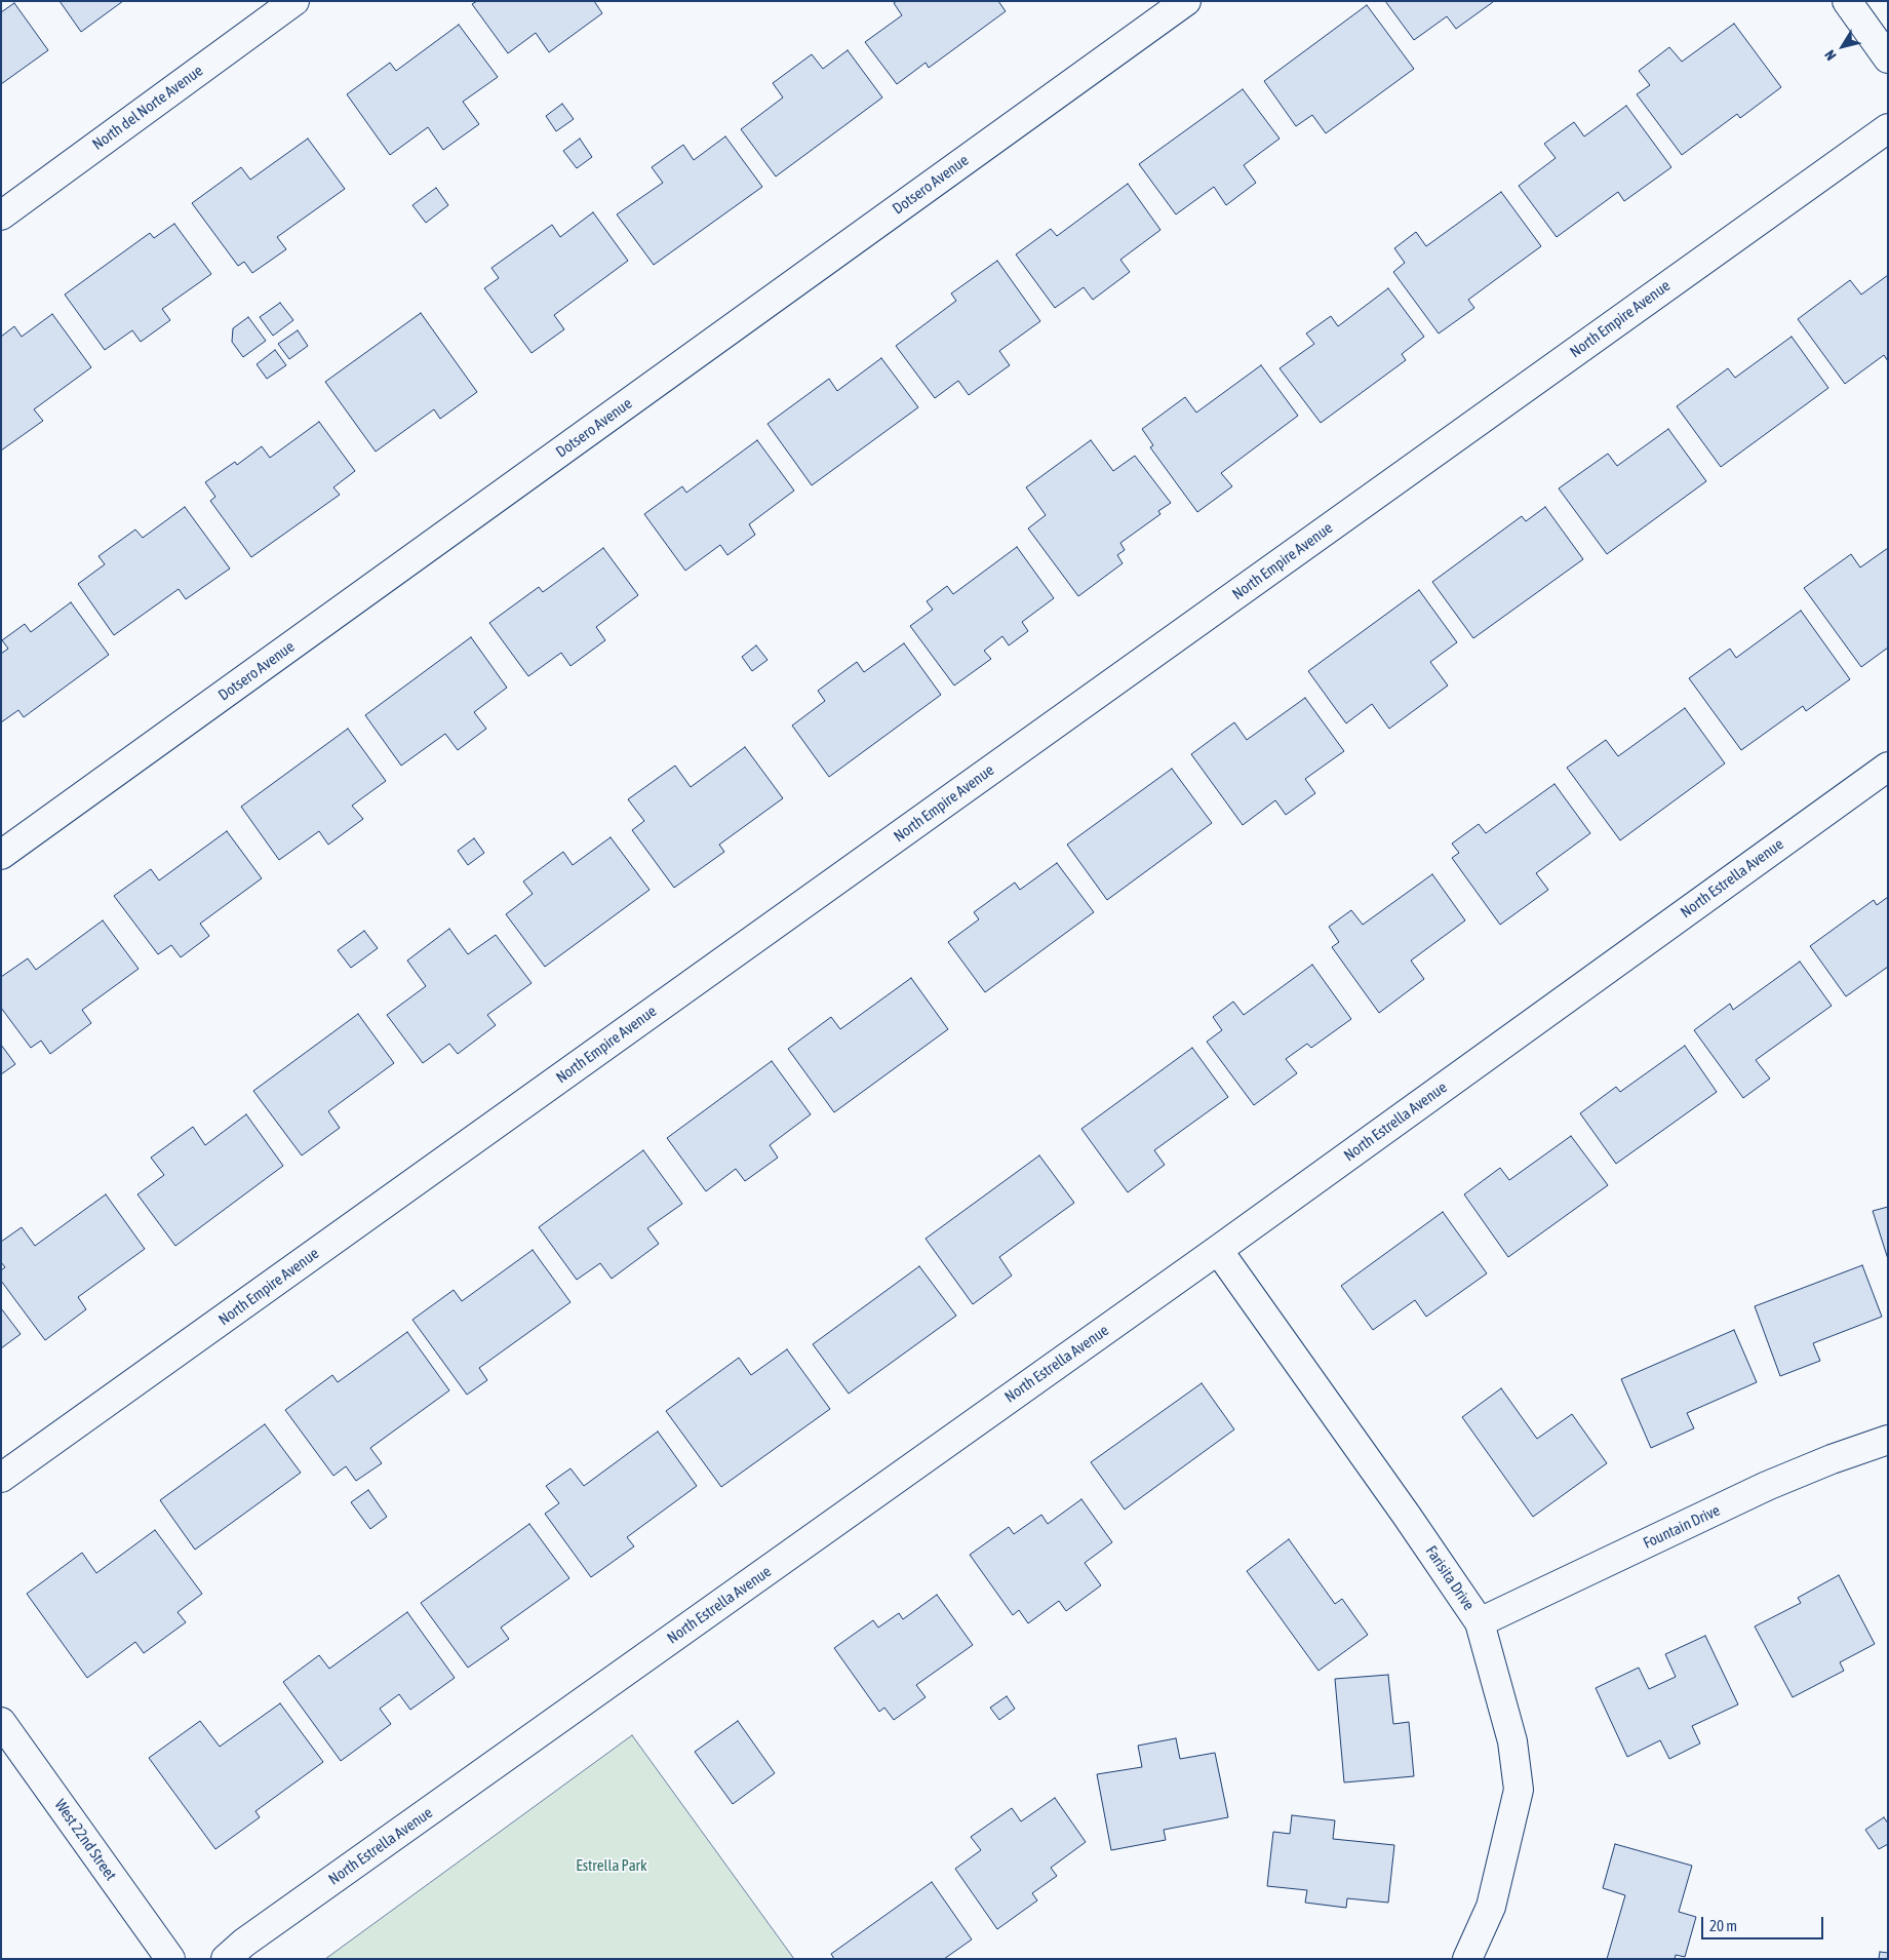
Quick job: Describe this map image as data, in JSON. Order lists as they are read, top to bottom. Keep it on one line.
{"streets":{"street":["North del Norte Avenue","Dotsero Avenue","North Empire Avenue","North Estrella Avenue","Fountain Drive","Farisita Drive","West 22nd Street"]},"crossings":[["North Estrella Avenue","Farisita Drive"],["Fountain Drive","Farisita Drive"]],"parks":["Estrella Park"],"scale_bar":"20 m","north":"bottom left"}
